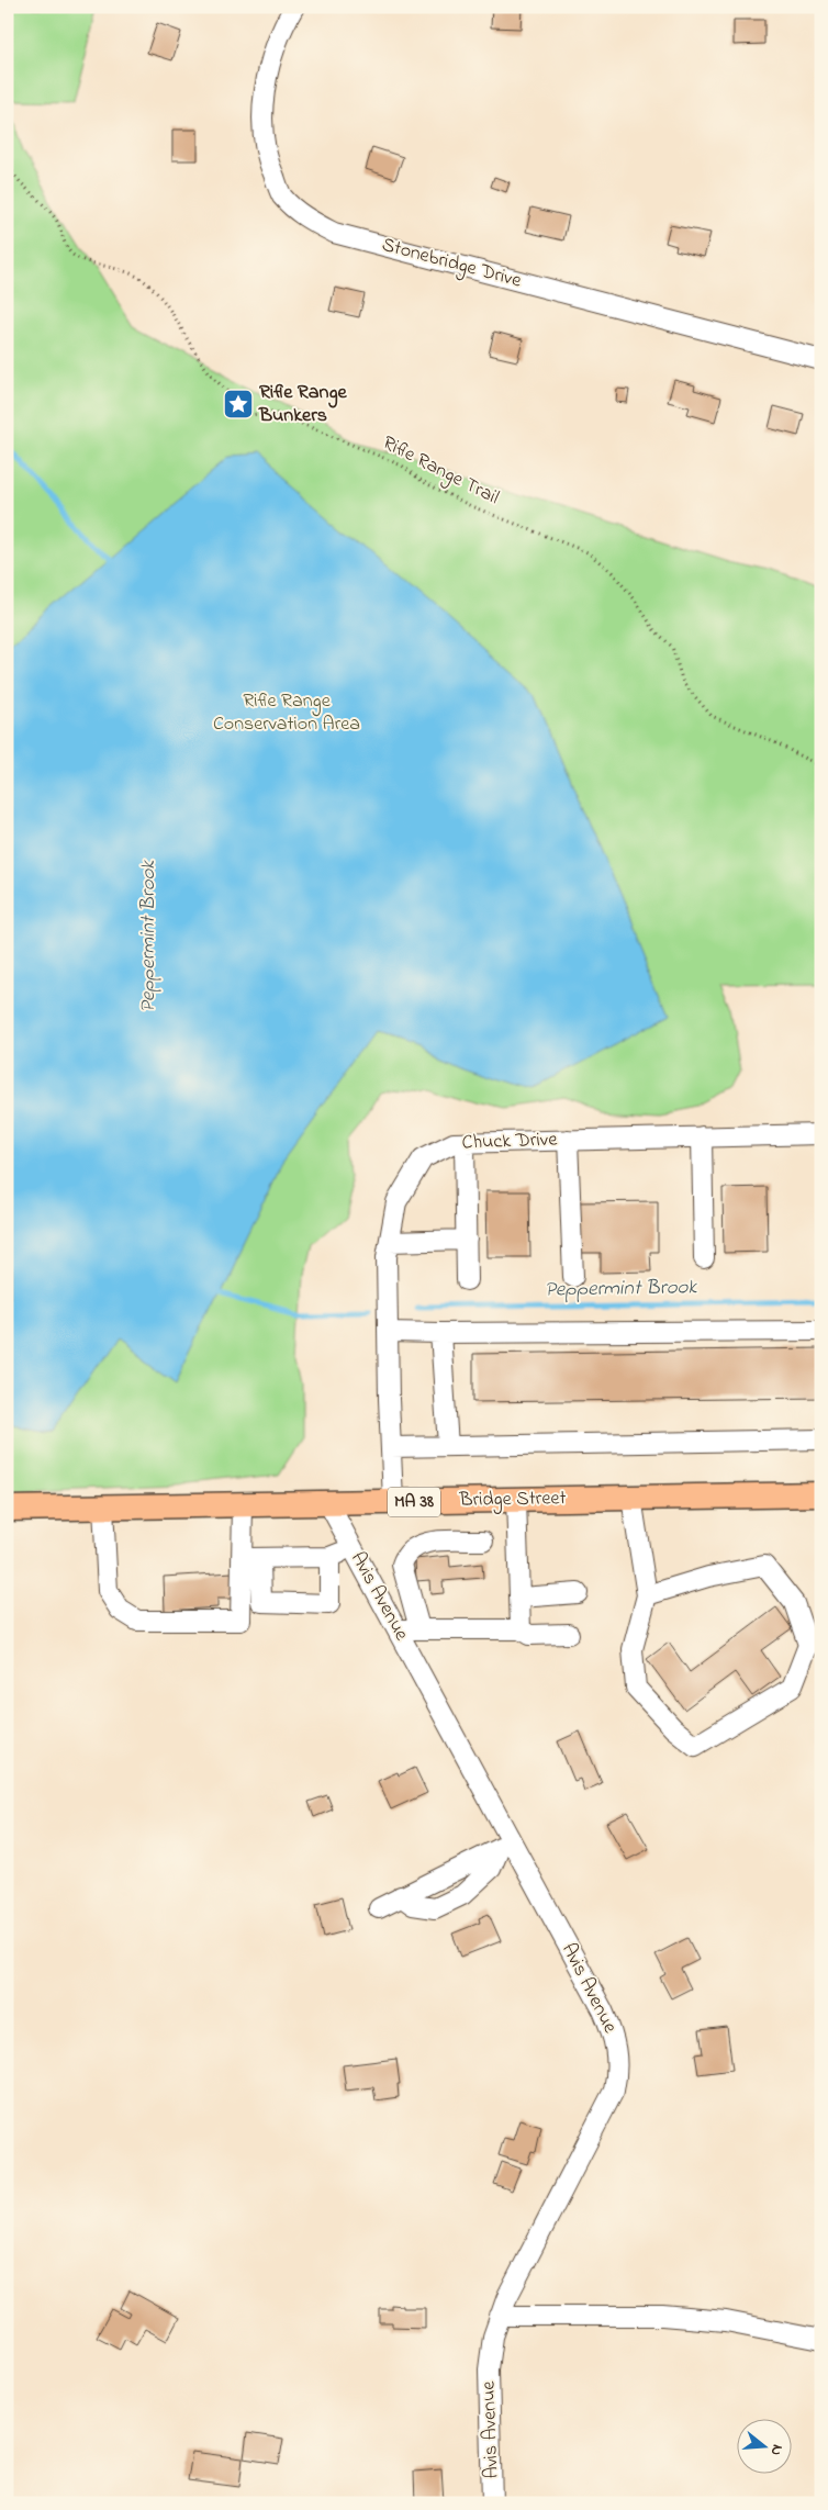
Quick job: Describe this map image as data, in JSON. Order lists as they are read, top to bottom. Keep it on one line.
{"streets":{"main road":["Bridge Street","MA 38"],"street":["Stonebridge Drive","Chuck Drive","Avis Avenue"],"path":["Rifle Range Trail"]},"crossings":[["Chuck Drive","Bridge Street"],["Bridge Street","Avis Avenue"]],"water":["Peppermint Brook"],"parks":["Rifle Range Conservation Area"],"places":{"place":["Rifle Range Bunkers"]},"north":"right"}
